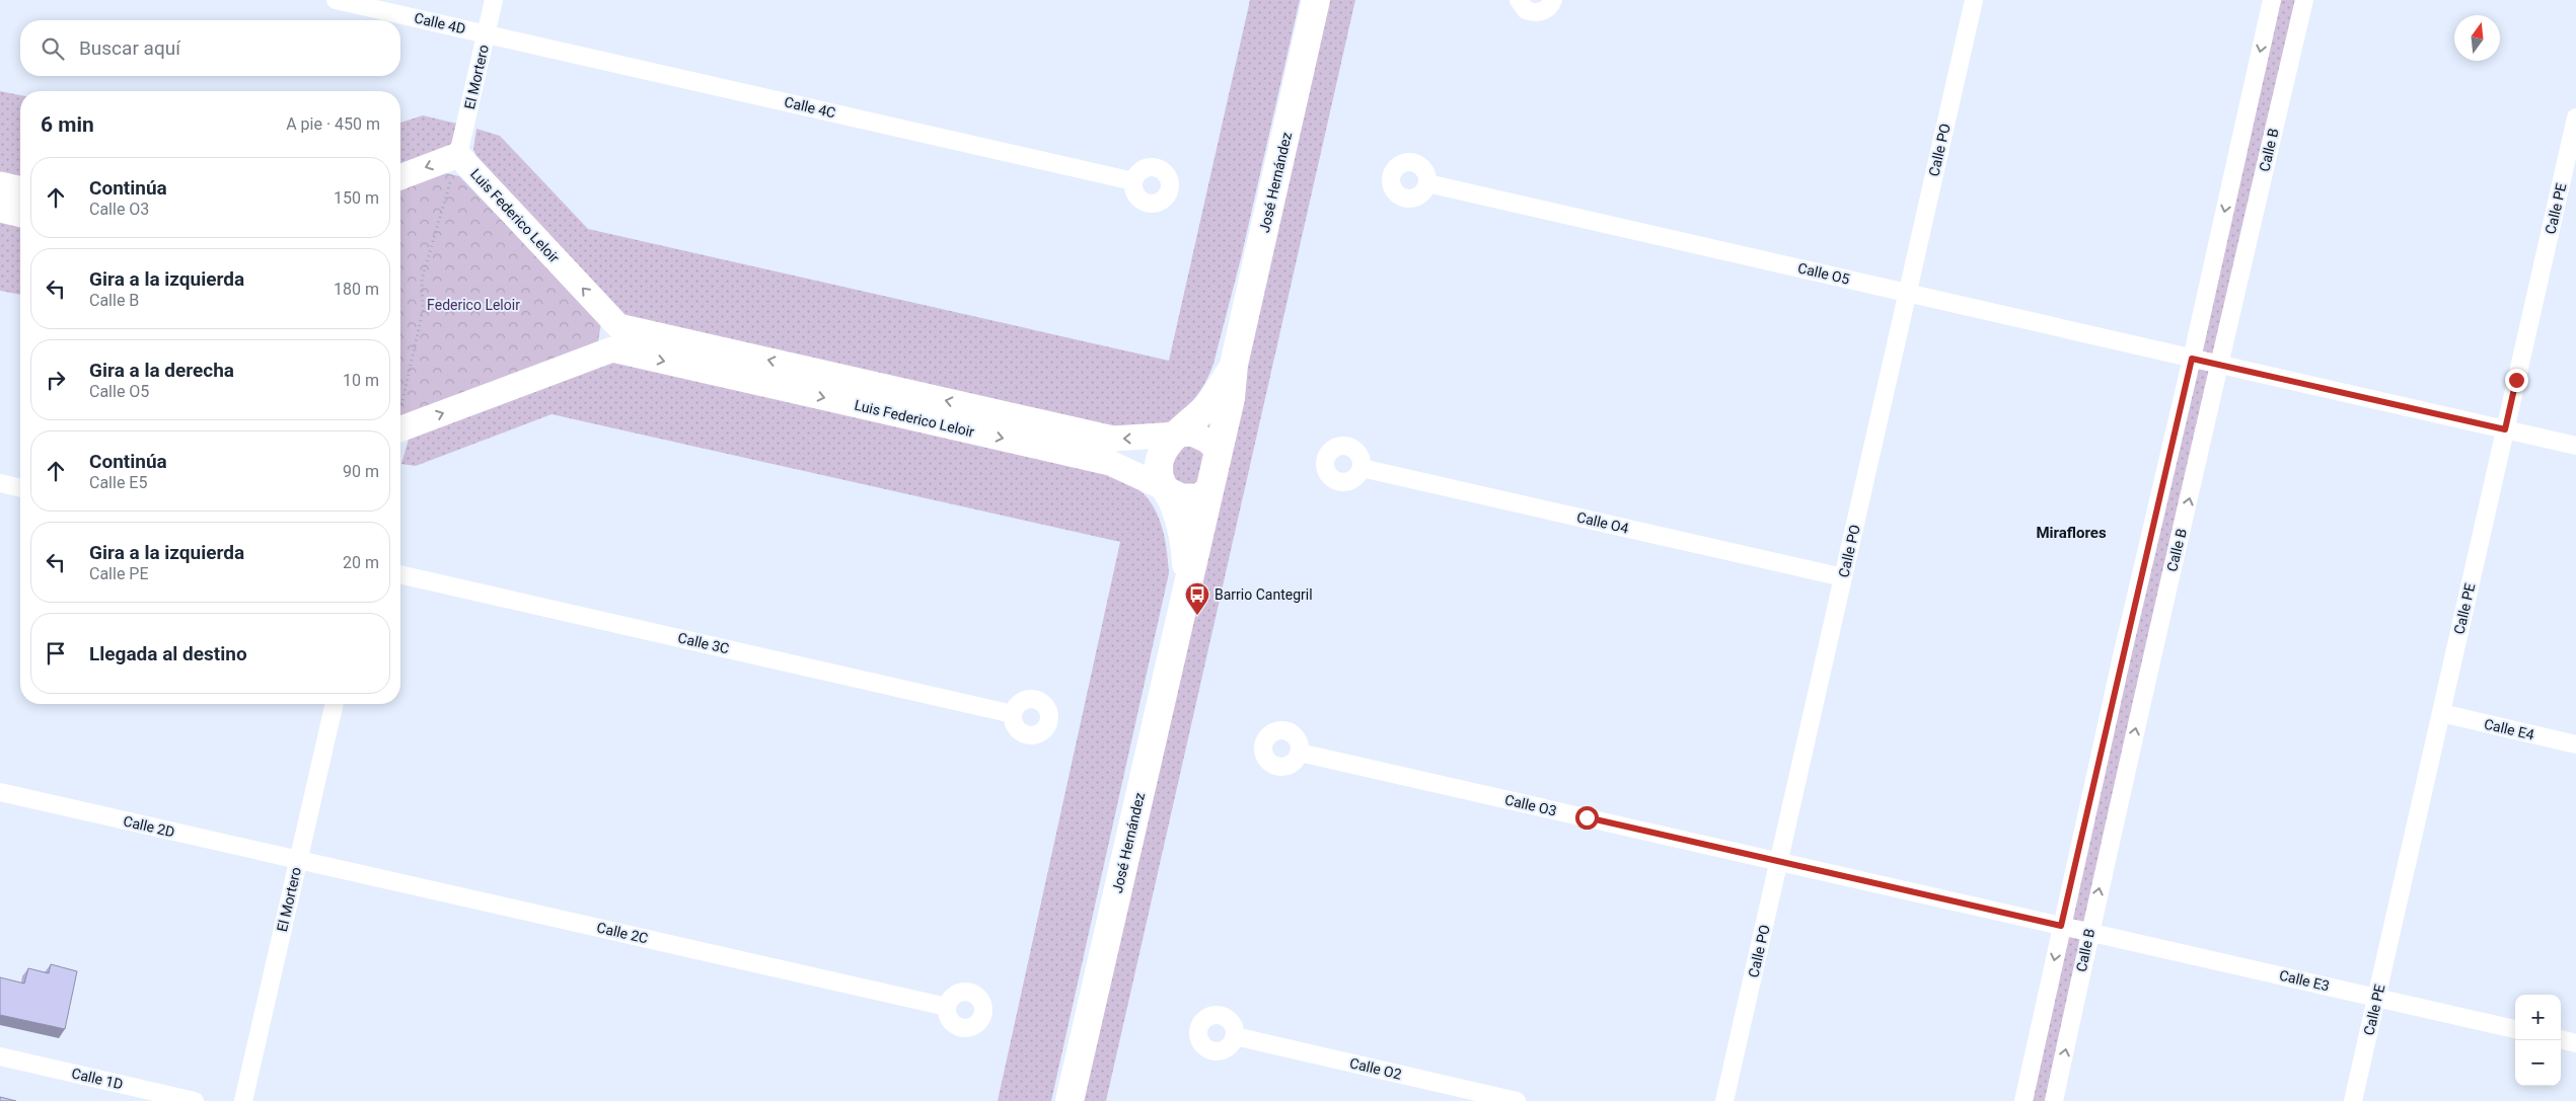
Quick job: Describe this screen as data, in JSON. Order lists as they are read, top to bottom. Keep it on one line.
{"streets":{"main road":["José Hernández"],"street":["Calle 4D","El Mortero","Calle 4C","Calle PO","Calle B","Calle PE","Luis Federico Leloir","Calle O5","Calle O4","Calle 3C","Calle E4","Calle O3","Calle 2D","Calle 2C","Calle E3","Calle O2","Calle 1D"]},"crossings":[["Calle 4D","El Mortero"],["Calle 4D","Calle 4C"],["El Mortero","Calle 4C"],["El Mortero","Luis Federico Leloir"],["El Mortero","Calle 2D"],["El Mortero","Calle 2C"],["Calle PO","Calle O5"],["Calle PO","Calle O4"],["Calle PO","Calle O3"],["Calle B","Calle O5"],["Calle B","Calle O3"],["Calle B","Calle E3"],["José Hernández","Luis Federico Leloir"],["Calle PE","Calle O5"],["Calle PE","Calle E4"],["Calle PE","Calle E3"],["Calle O3","Calle E3"],["Calle 2D","Calle 2C"]],"districts":["Miraflores"],"parks":["Federico Leloir"],"places":{"bus stop":["Barrio Cantegril"]},"north":"top","page":{"search":"Buscar aquí","heading":["6 min","A pie · 450 m"],"list":[["Continúa","Calle O3","150 m"],["Gira a la izquierda","Calle B","180 m"],["Gira a la derecha","Calle O5","10 m"],["Continúa","Calle E5","90 m"],["Gira a la izquierda","Calle PE","20 m"],"Llegada al destino"],"map_buttons":["+","−"]}}
